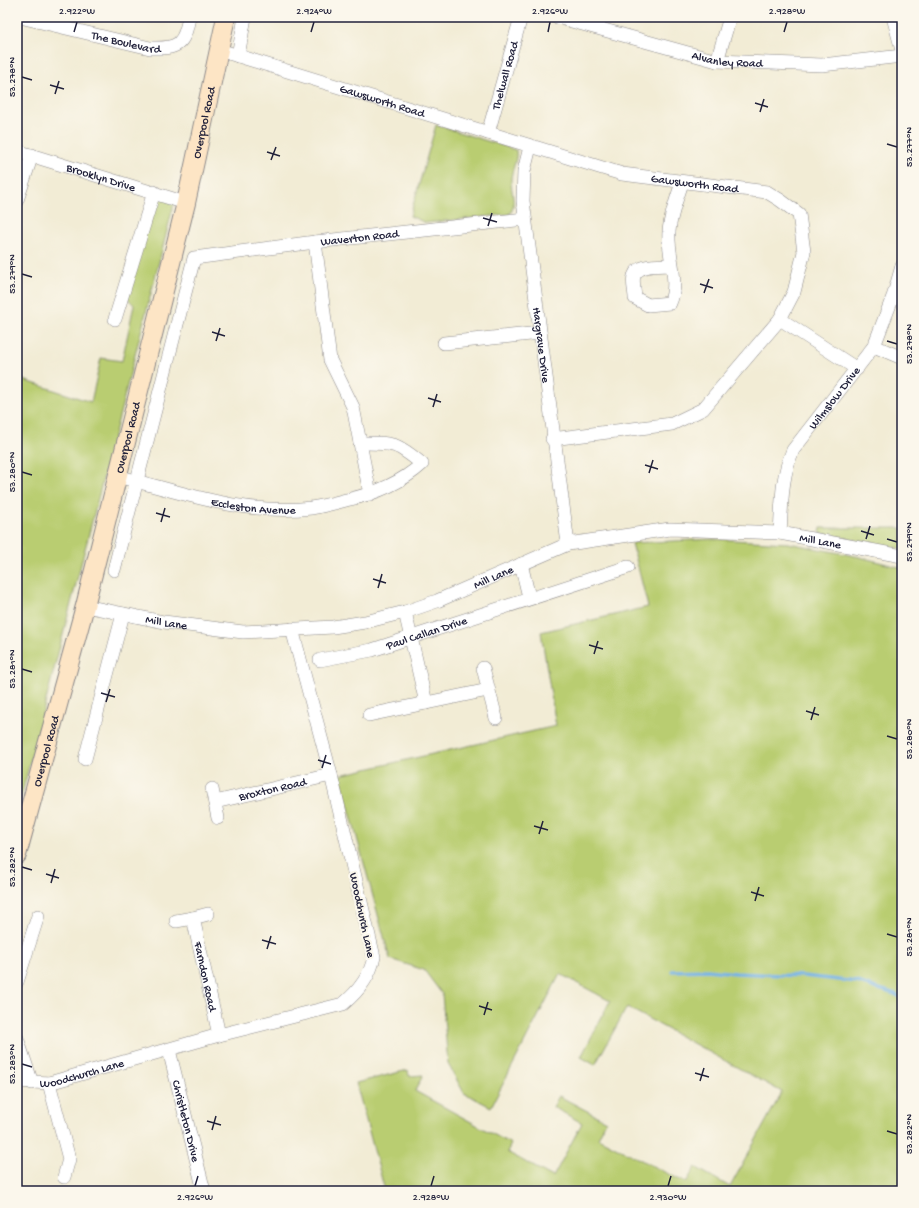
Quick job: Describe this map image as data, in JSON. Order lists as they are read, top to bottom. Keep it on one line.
{"streets":{"main road":["Overpool Road"],"street":["The Boulevard","Alvanley Road","Thelwall Road","Gawsworth Road","Brooklyn Drive","Waverton Road","Hargrave Drive","Wilmslow Drive","Eccleston Avenue","Mill Lane","Paul Callan Drive","Broxton Road","Woodchurch Lane","Farndon Road","Christleton Drive"]},"crossings":[["Thelwall Road","Gawsworth Road"],["Gawsworth Road","Overpool Road"],["Gawsworth Road","Hargrave Drive"],["Overpool Road","Brooklyn Drive"],["Overpool Road","Waverton Road"],["Overpool Road","Eccleston Avenue"],["Overpool Road","Mill Lane"],["Waverton Road","Hargrave Drive"],["Hargrave Drive","Mill Lane"],["Wilmslow Drive","Mill Lane"],["Mill Lane","Woodchurch Lane"],["Broxton Road","Woodchurch Lane"],["Woodchurch Lane","Farndon Road"],["Woodchurch Lane","Christleton Drive"]],"coordinates":["2.922°W","2.924°W","2.926°W","2.928°W","53.278°N","53.277°N","53.279°N","53.280°N","53.281°N","53.282°N","53.283°N","2.930°W"]}
